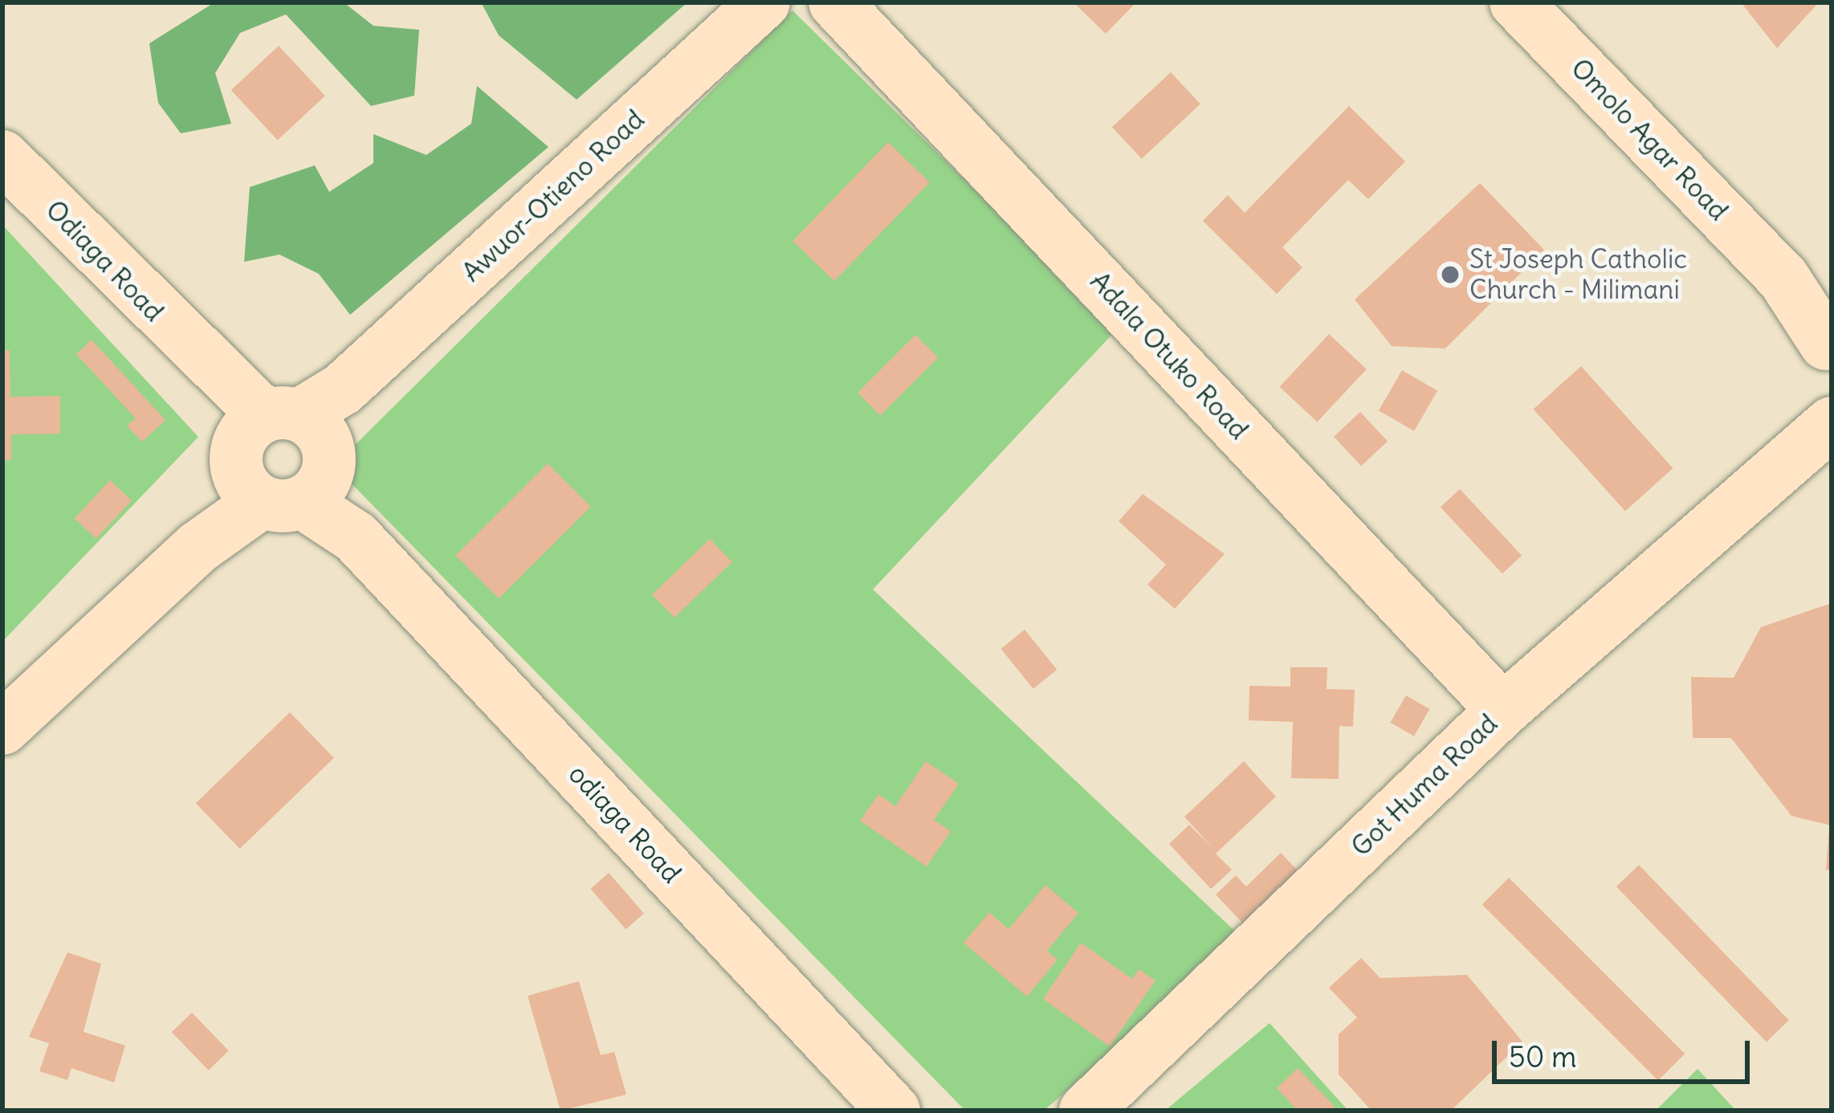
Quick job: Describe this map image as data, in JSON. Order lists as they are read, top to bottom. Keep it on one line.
{"streets":{"main road":["Omolo Agar Road","Awuor-Otieno Road","Odiaga Road","Adala Otuko Road","Got Huma Road","odiaga Road"]},"crossings":[["Omolo Agar Road","Got Huma Road"],["Awuor-Otieno Road","Odiaga Road"],["Awuor-Otieno Road","odiaga Road"],["Odiaga Road","odiaga Road"],["Adala Otuko Road","Got Huma Road"]],"places":["St Joseph Catholic Church - Milimani"],"scale_bar":"50 m"}
